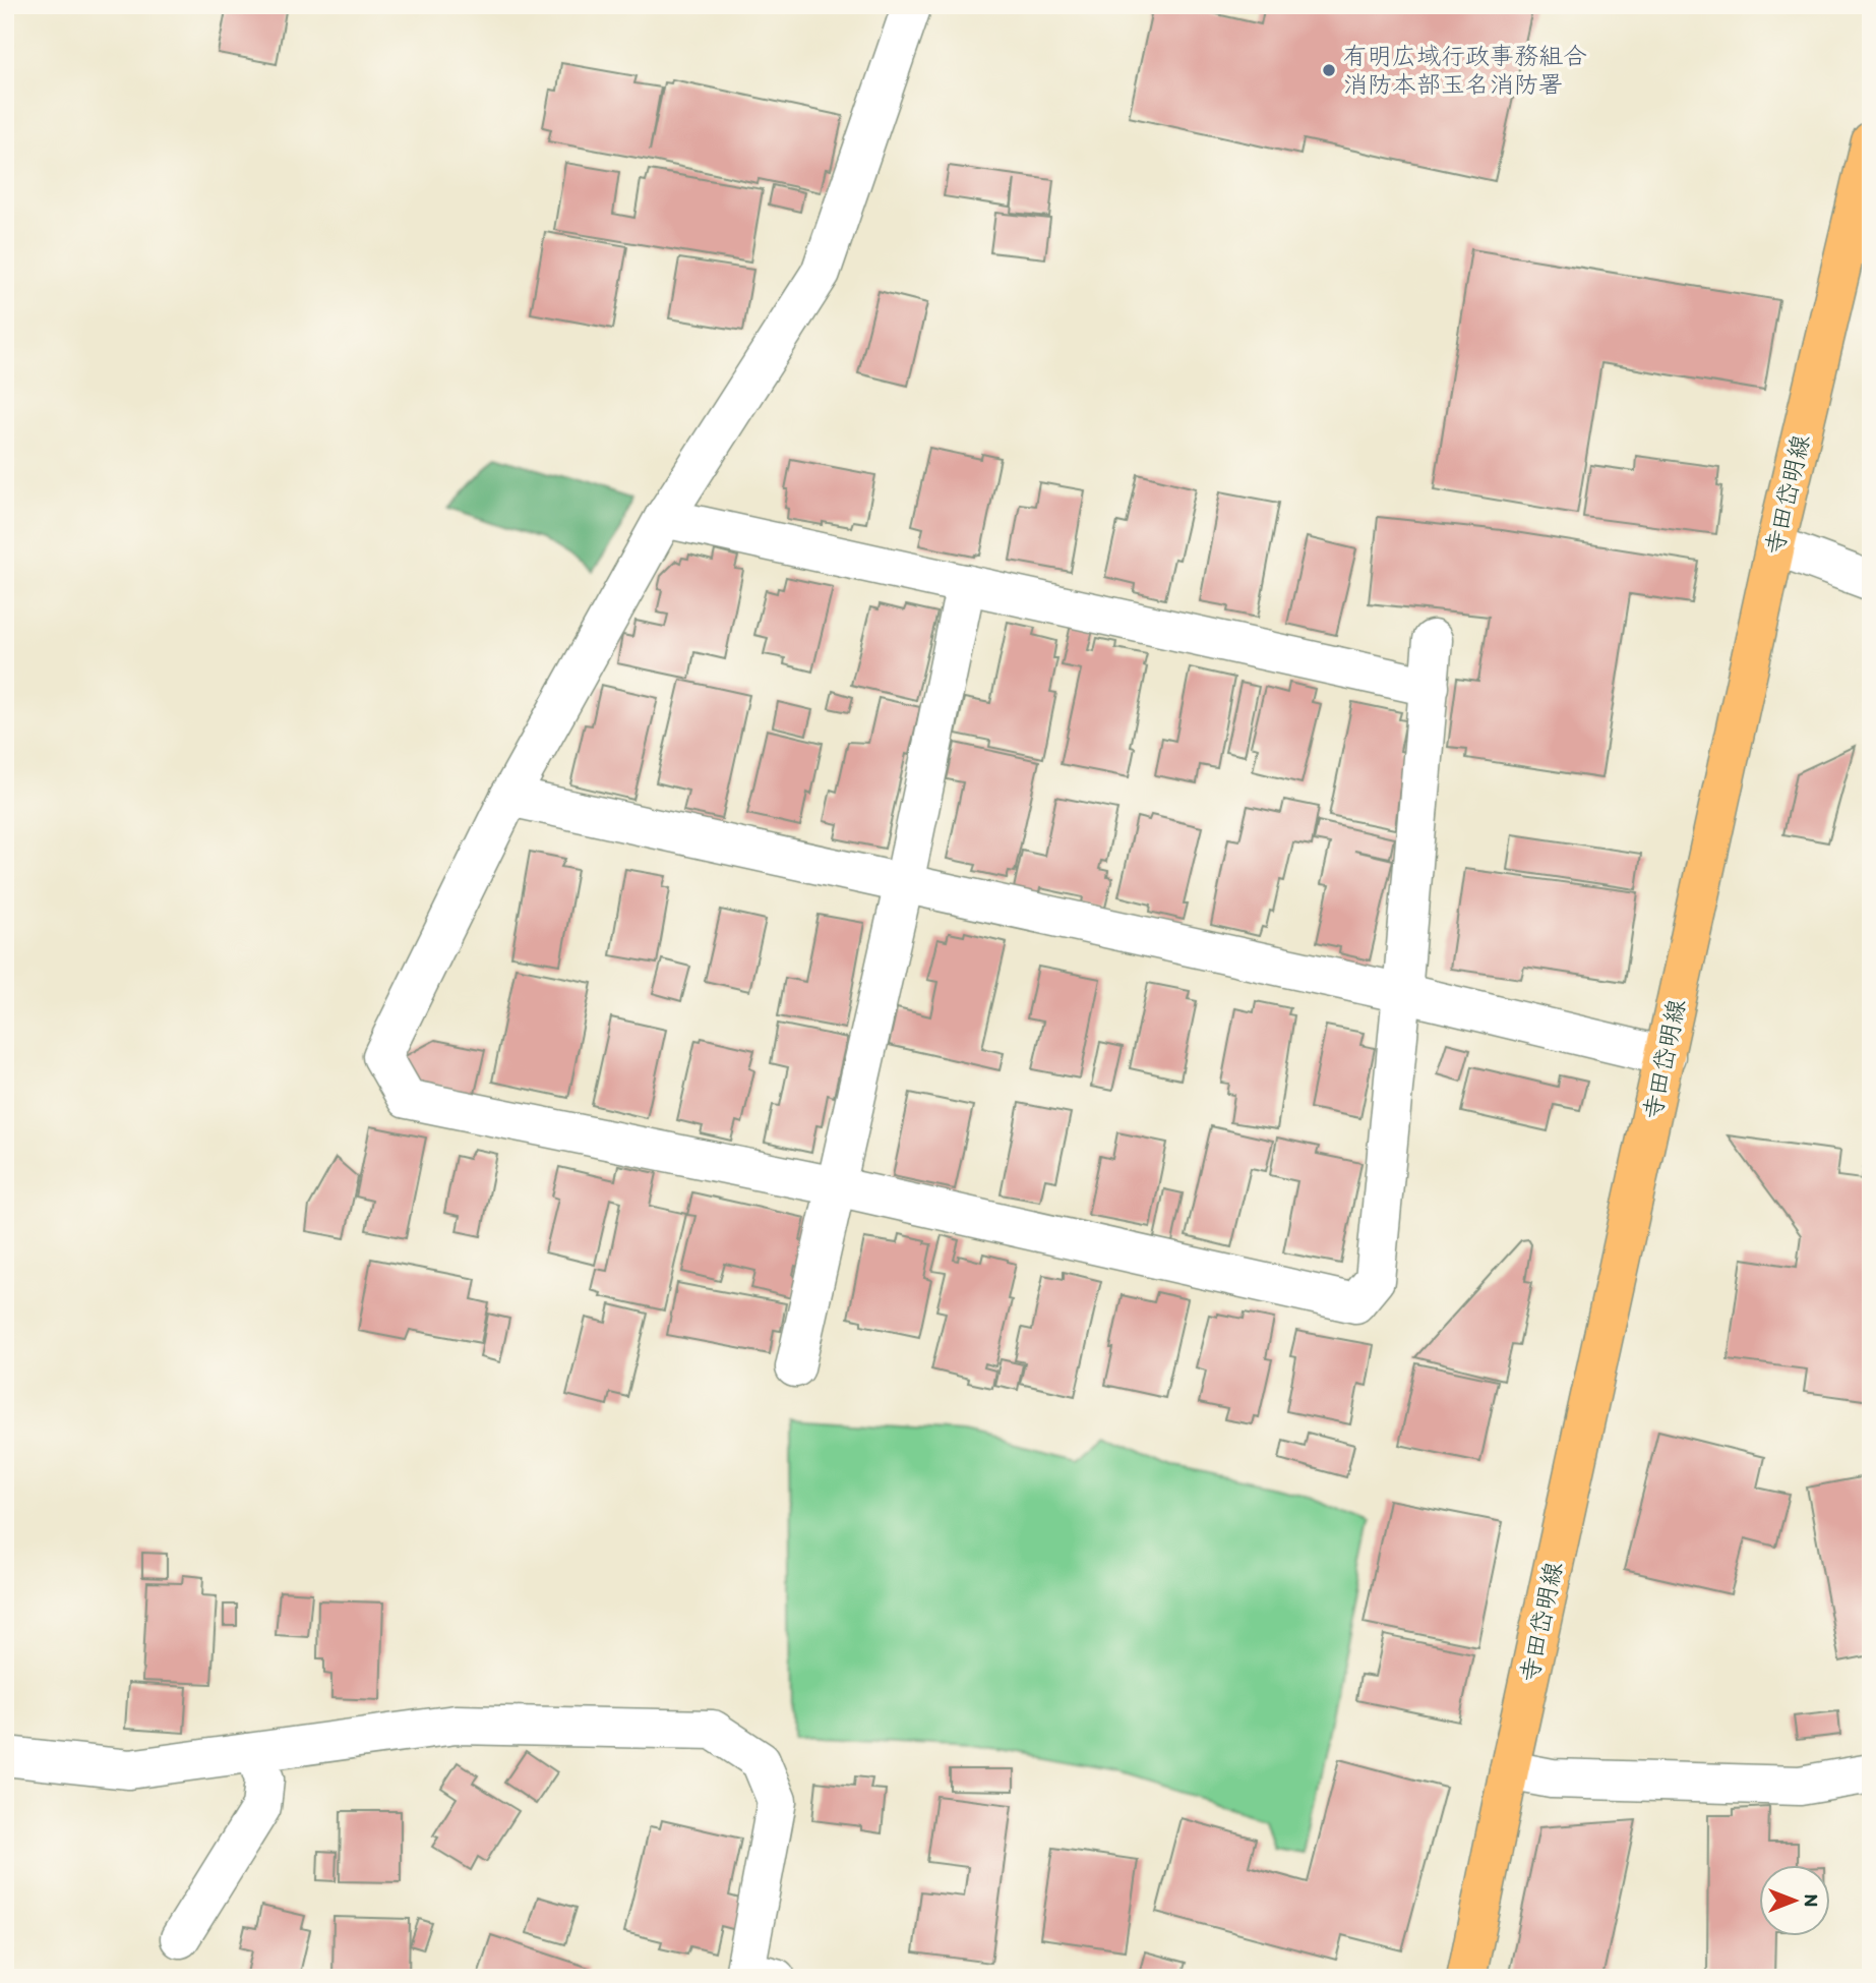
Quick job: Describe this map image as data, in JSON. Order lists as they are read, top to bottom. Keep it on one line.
{"streets":{"main road":["寺田岱明線"]},"places":["有明広域行政事務組合 消防本部玉名消防署"],"north":"right"}
